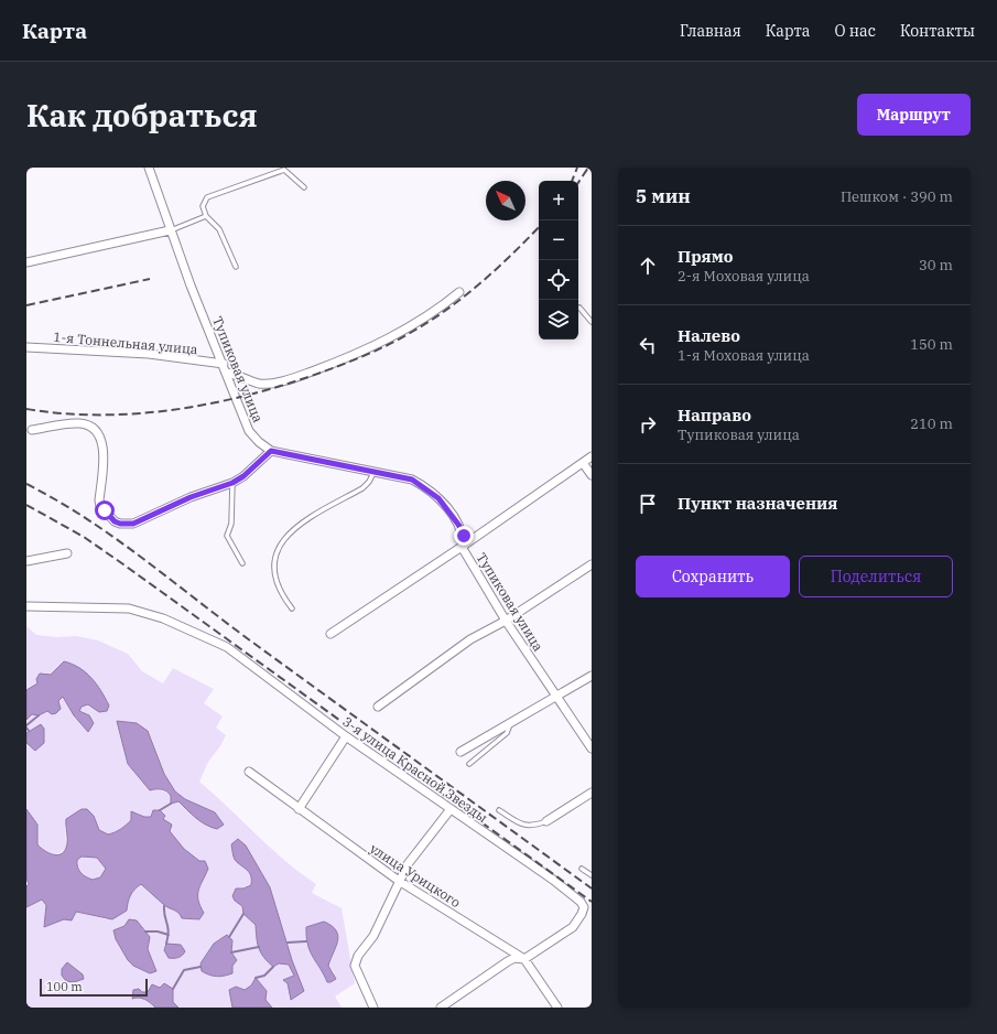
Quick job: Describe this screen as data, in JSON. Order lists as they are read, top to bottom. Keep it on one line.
{"streets":{"street":["1-я Тоннельная улица","Тупиковая улица","3-я улица Красной Звезды","улица Урицкого"]},"crossings":[["1-я Тоннельная улица","Тупиковая улица"],["3-я улица Красной Звезды","улица Урицкого"]],"scale_bar":"100 m","north":"top left","page":{"header":"Карта","nav":["Главная","Карта","О нас","Контакты"],"buttons":["Маршрут",["Сохранить","Поделиться"]],"title":"Как добраться","heading":["5 мин","Пешком · 390 m"],"map_buttons":["+","−"],"list":[["Прямо","2-я Моховая улица","30 m"],["Налево","1-я Моховая улица","150 m"],["Направо","Тупиковая улица","210 m"],"Пункт назначения"],"scale":"100 m"}}
